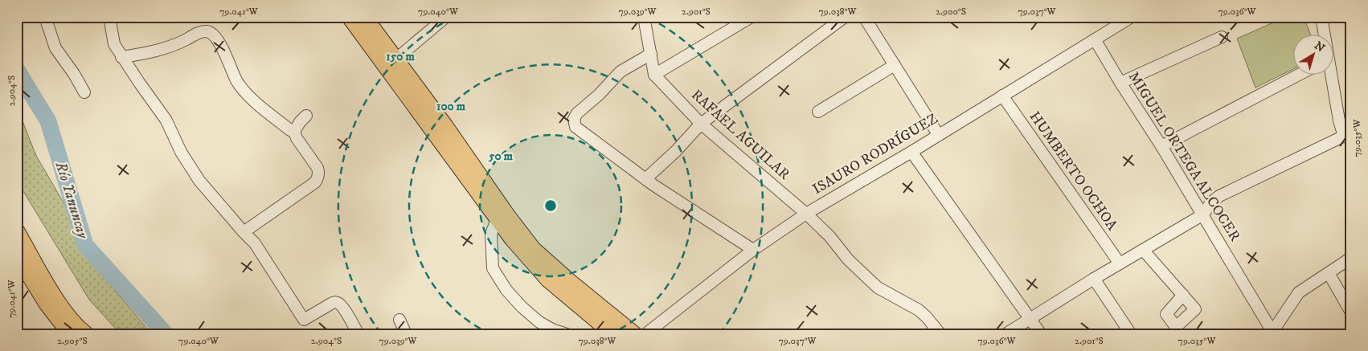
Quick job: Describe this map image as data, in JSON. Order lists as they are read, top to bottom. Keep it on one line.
{"streets":{"street":["RAFAEL AGUILAR","ISAURO RODRÍGUEZ","MIGUEL ORTEGA ALCOCER","HUMBERTO OCHOA"]},"crossings":[["RAFAEL AGUILAR","ISAURO RODRÍGUEZ"],["ISAURO RODRÍGUEZ","MIGUEL ORTEGA ALCOCER"],["ISAURO RODRÍGUEZ","HUMBERTO OCHOA"]],"water":["Río Yanuncay"],"north":"top right","coordinates":["79.041°W","79.040°W","79.039°W","2.901°S","79.038°W","2.900°S","79.037°W","79.036°W","2.904°S","79.035°W","2.905°S"],"rings":["150 m","100 m","50 m"]}
